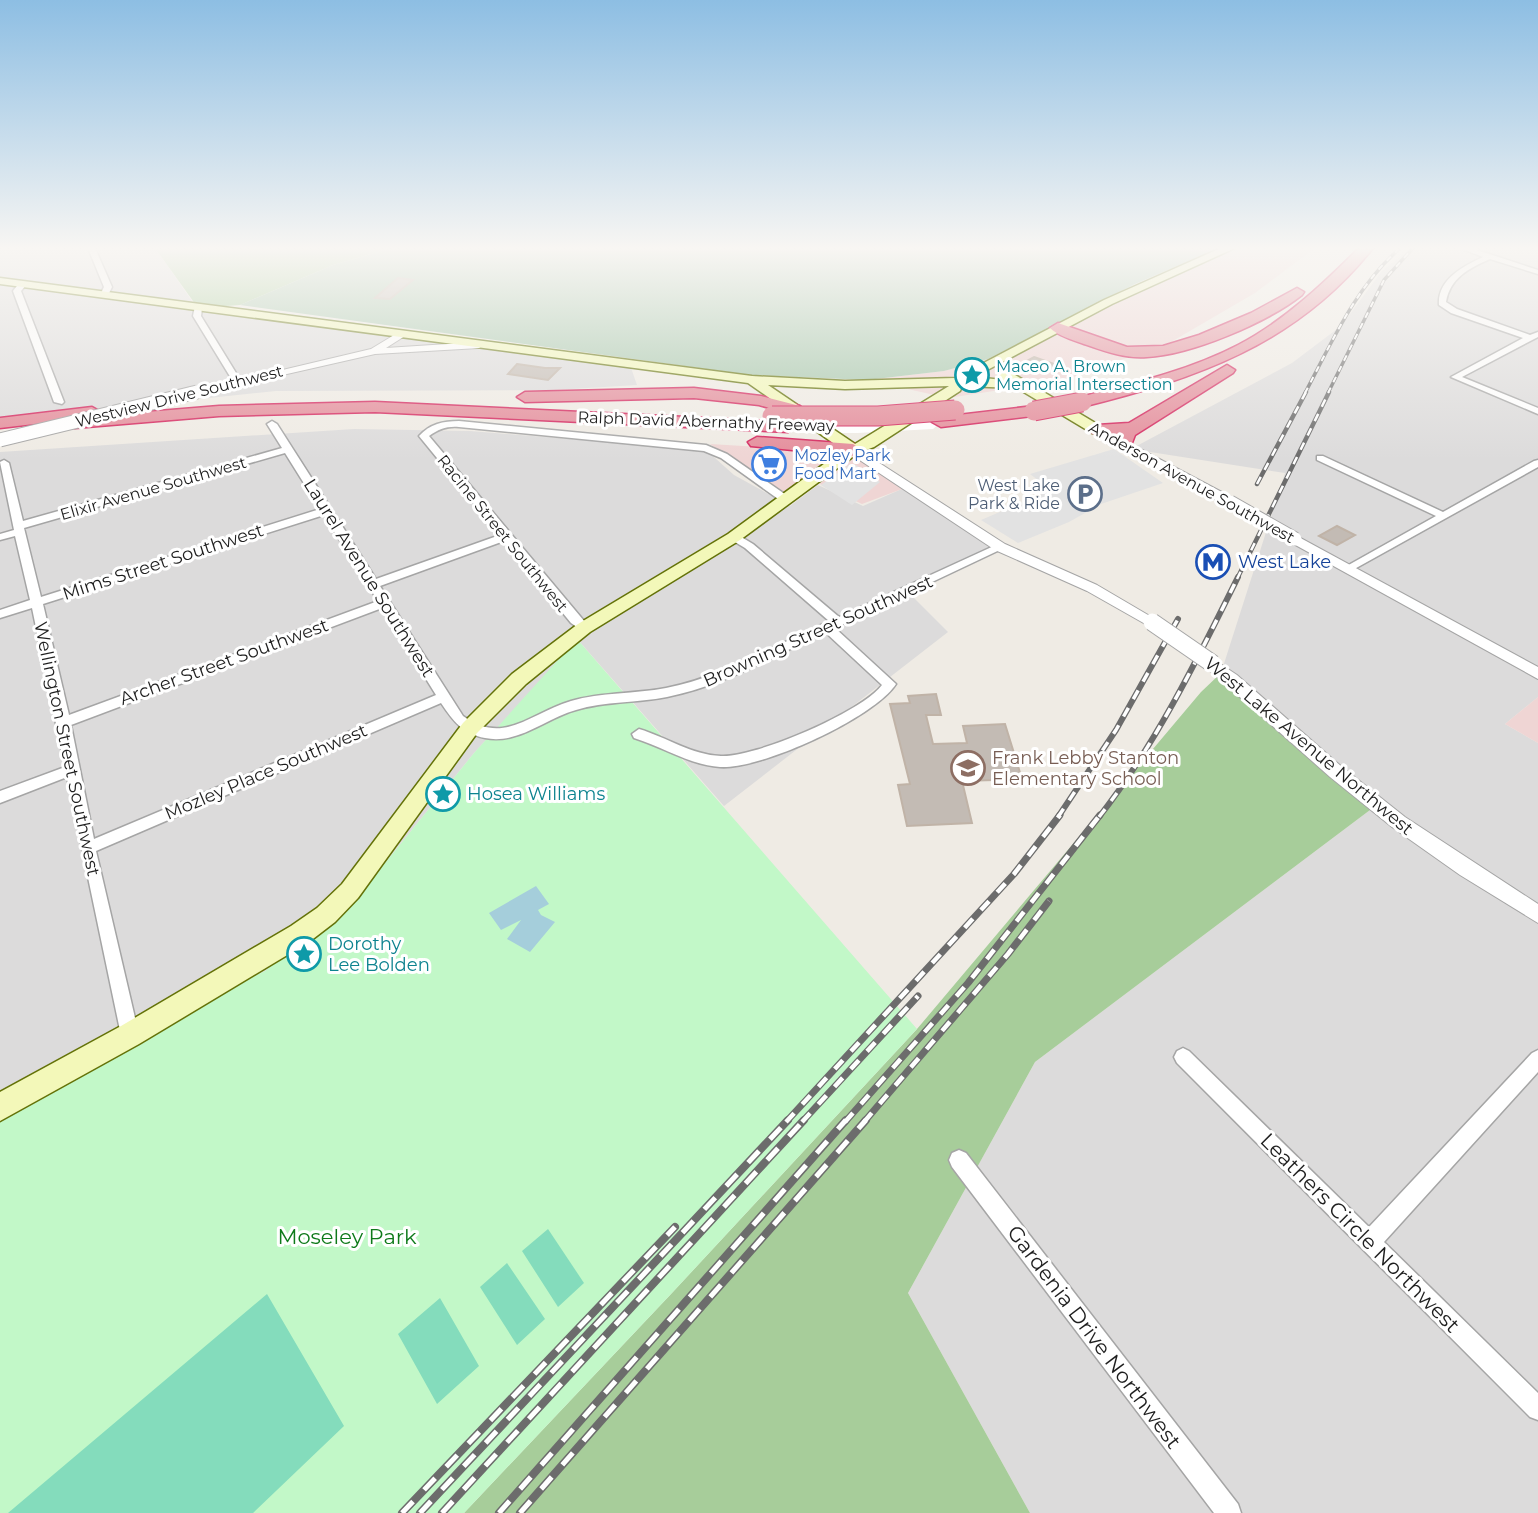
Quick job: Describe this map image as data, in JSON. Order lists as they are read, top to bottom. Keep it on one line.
{"streets":{"highway":["Ralph David Abernathy Freeway"],"main road":["Anderson Avenue Southwest"],"street":["Westview Drive Southwest","Elixir Avenue Southwest","Racine Street Southwest","Mims Street Southwest","Laurel Avenue Southwest","Browning Street Southwest","Archer Street Southwest","West Lake Avenue Northwest","Wellington Street Southwest","Mozley Place Southwest","Leathers Circle Northwest","Gardenia Drive Northwest"]},"crossings":[["Ralph David Abernathy Freeway","Anderson Avenue Southwest"],["Elixir Avenue Southwest","Laurel Avenue Southwest"],["Elixir Avenue Southwest","Wellington Street Southwest"],["Mims Street Southwest","Laurel Avenue Southwest"],["Mims Street Southwest","Wellington Street Southwest"],["Laurel Avenue Southwest","Browning Street Southwest"],["Laurel Avenue Southwest","Archer Street Southwest"],["Laurel Avenue Southwest","Mozley Place Southwest"],["Browning Street Southwest","West Lake Avenue Northwest"],["Archer Street Southwest","Wellington Street Southwest"],["Wellington Street Southwest","Mozley Place Southwest"]],"parks":["Moseley Park"],"places":{"place":["Maceo A. Brown Memorial Intersection","Hosea Williams","Dorothy Lee Bolden"],"supermarket":["Mozley Park Food Mart"],"parking":["West Lake Park & Ride"],"metro station":["West Lake"],"school or university":["Frank Lebby Stanton Elementary School"]}}
